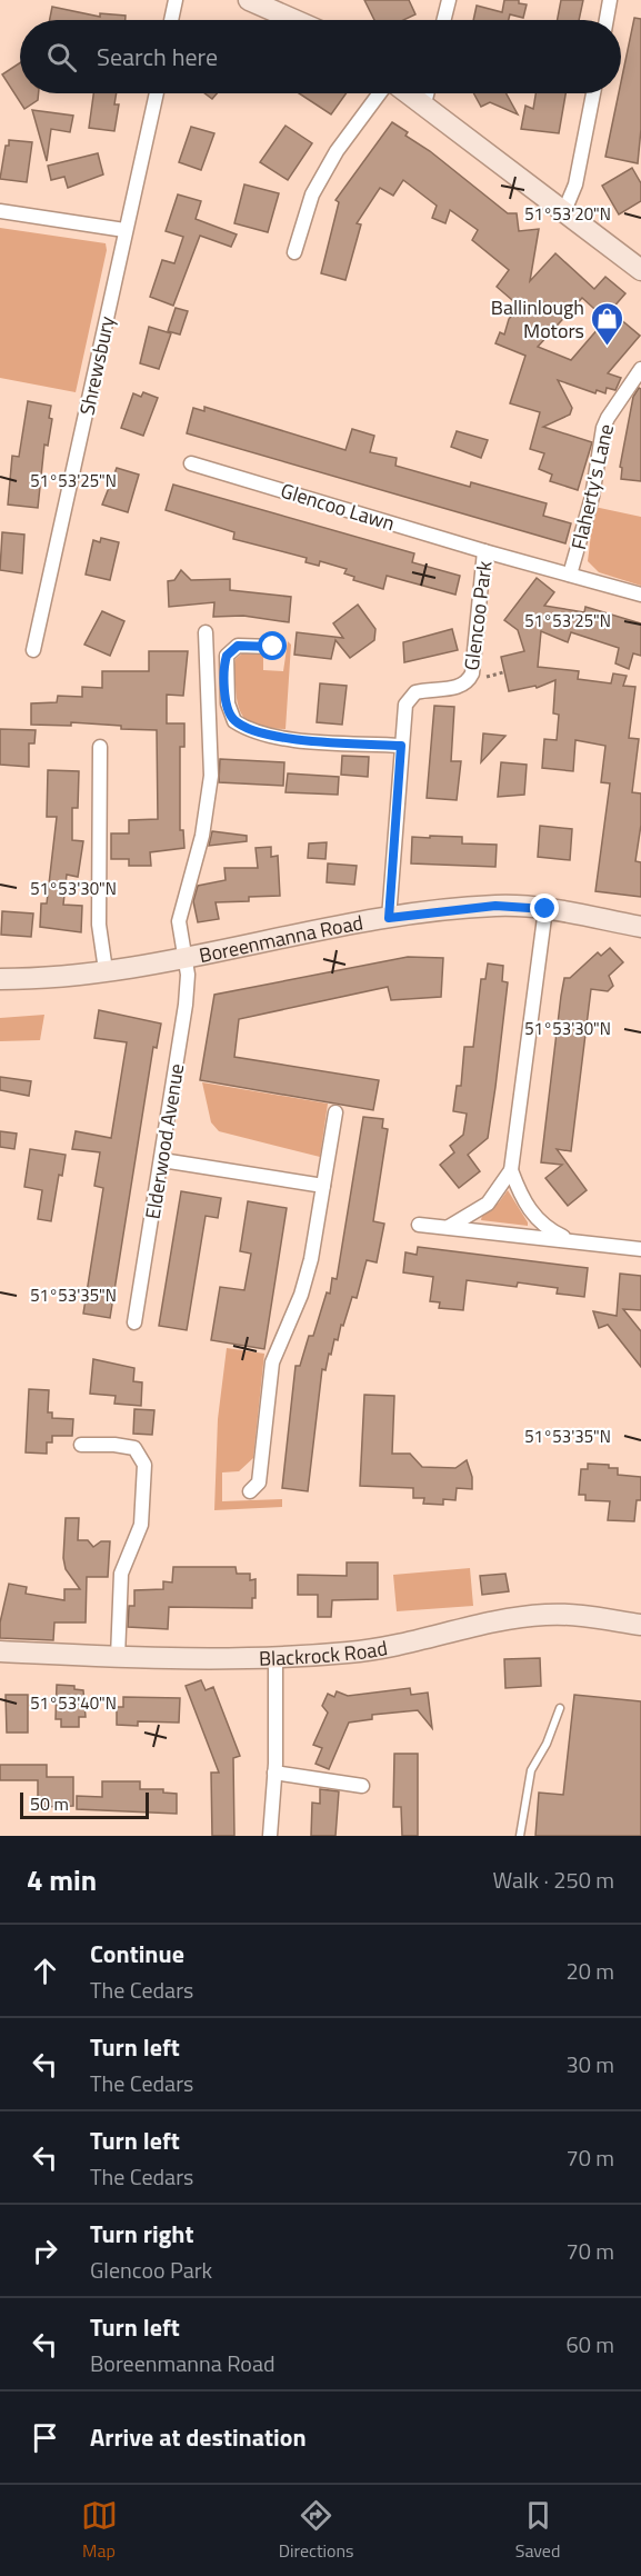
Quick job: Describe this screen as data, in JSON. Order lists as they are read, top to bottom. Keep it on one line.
{"streets":{"street":["Shrewsbury","Flaherty's Lane","Glencoo Lawn","Glencoo Park","Boreenmanna Road","Elderwood Avenue","Blackrock Road"]},"crossings":[["Flaherty's Lane","Glencoo Park"],["Glencoo Lawn","Glencoo Park"],["Glencoo Park","Boreenmanna Road"],["Boreenmanna Road","Elderwood Avenue"]],"places":{"shop":["Ballinlough Motors"]},"scale_bar":"50 m","page":{"search":"Search here","scale":"50 m","heading":["4 min","Walk · 250 m"],"list":[["Continue","The Cedars","20 m"],["Turn left","The Cedars","30 m"],["Turn left","The Cedars","70 m"],["Turn right","Glencoo Park","70 m"],["Turn left","Boreenmanna Road","60 m"],"Arrive at destination"],"nav":["Map","Directions","Saved"]},"coordinates":["51°53'20\"N","51°53'25\"N","51°53'30\"N","51°53'35\"N","51°53'40\"N"]}
